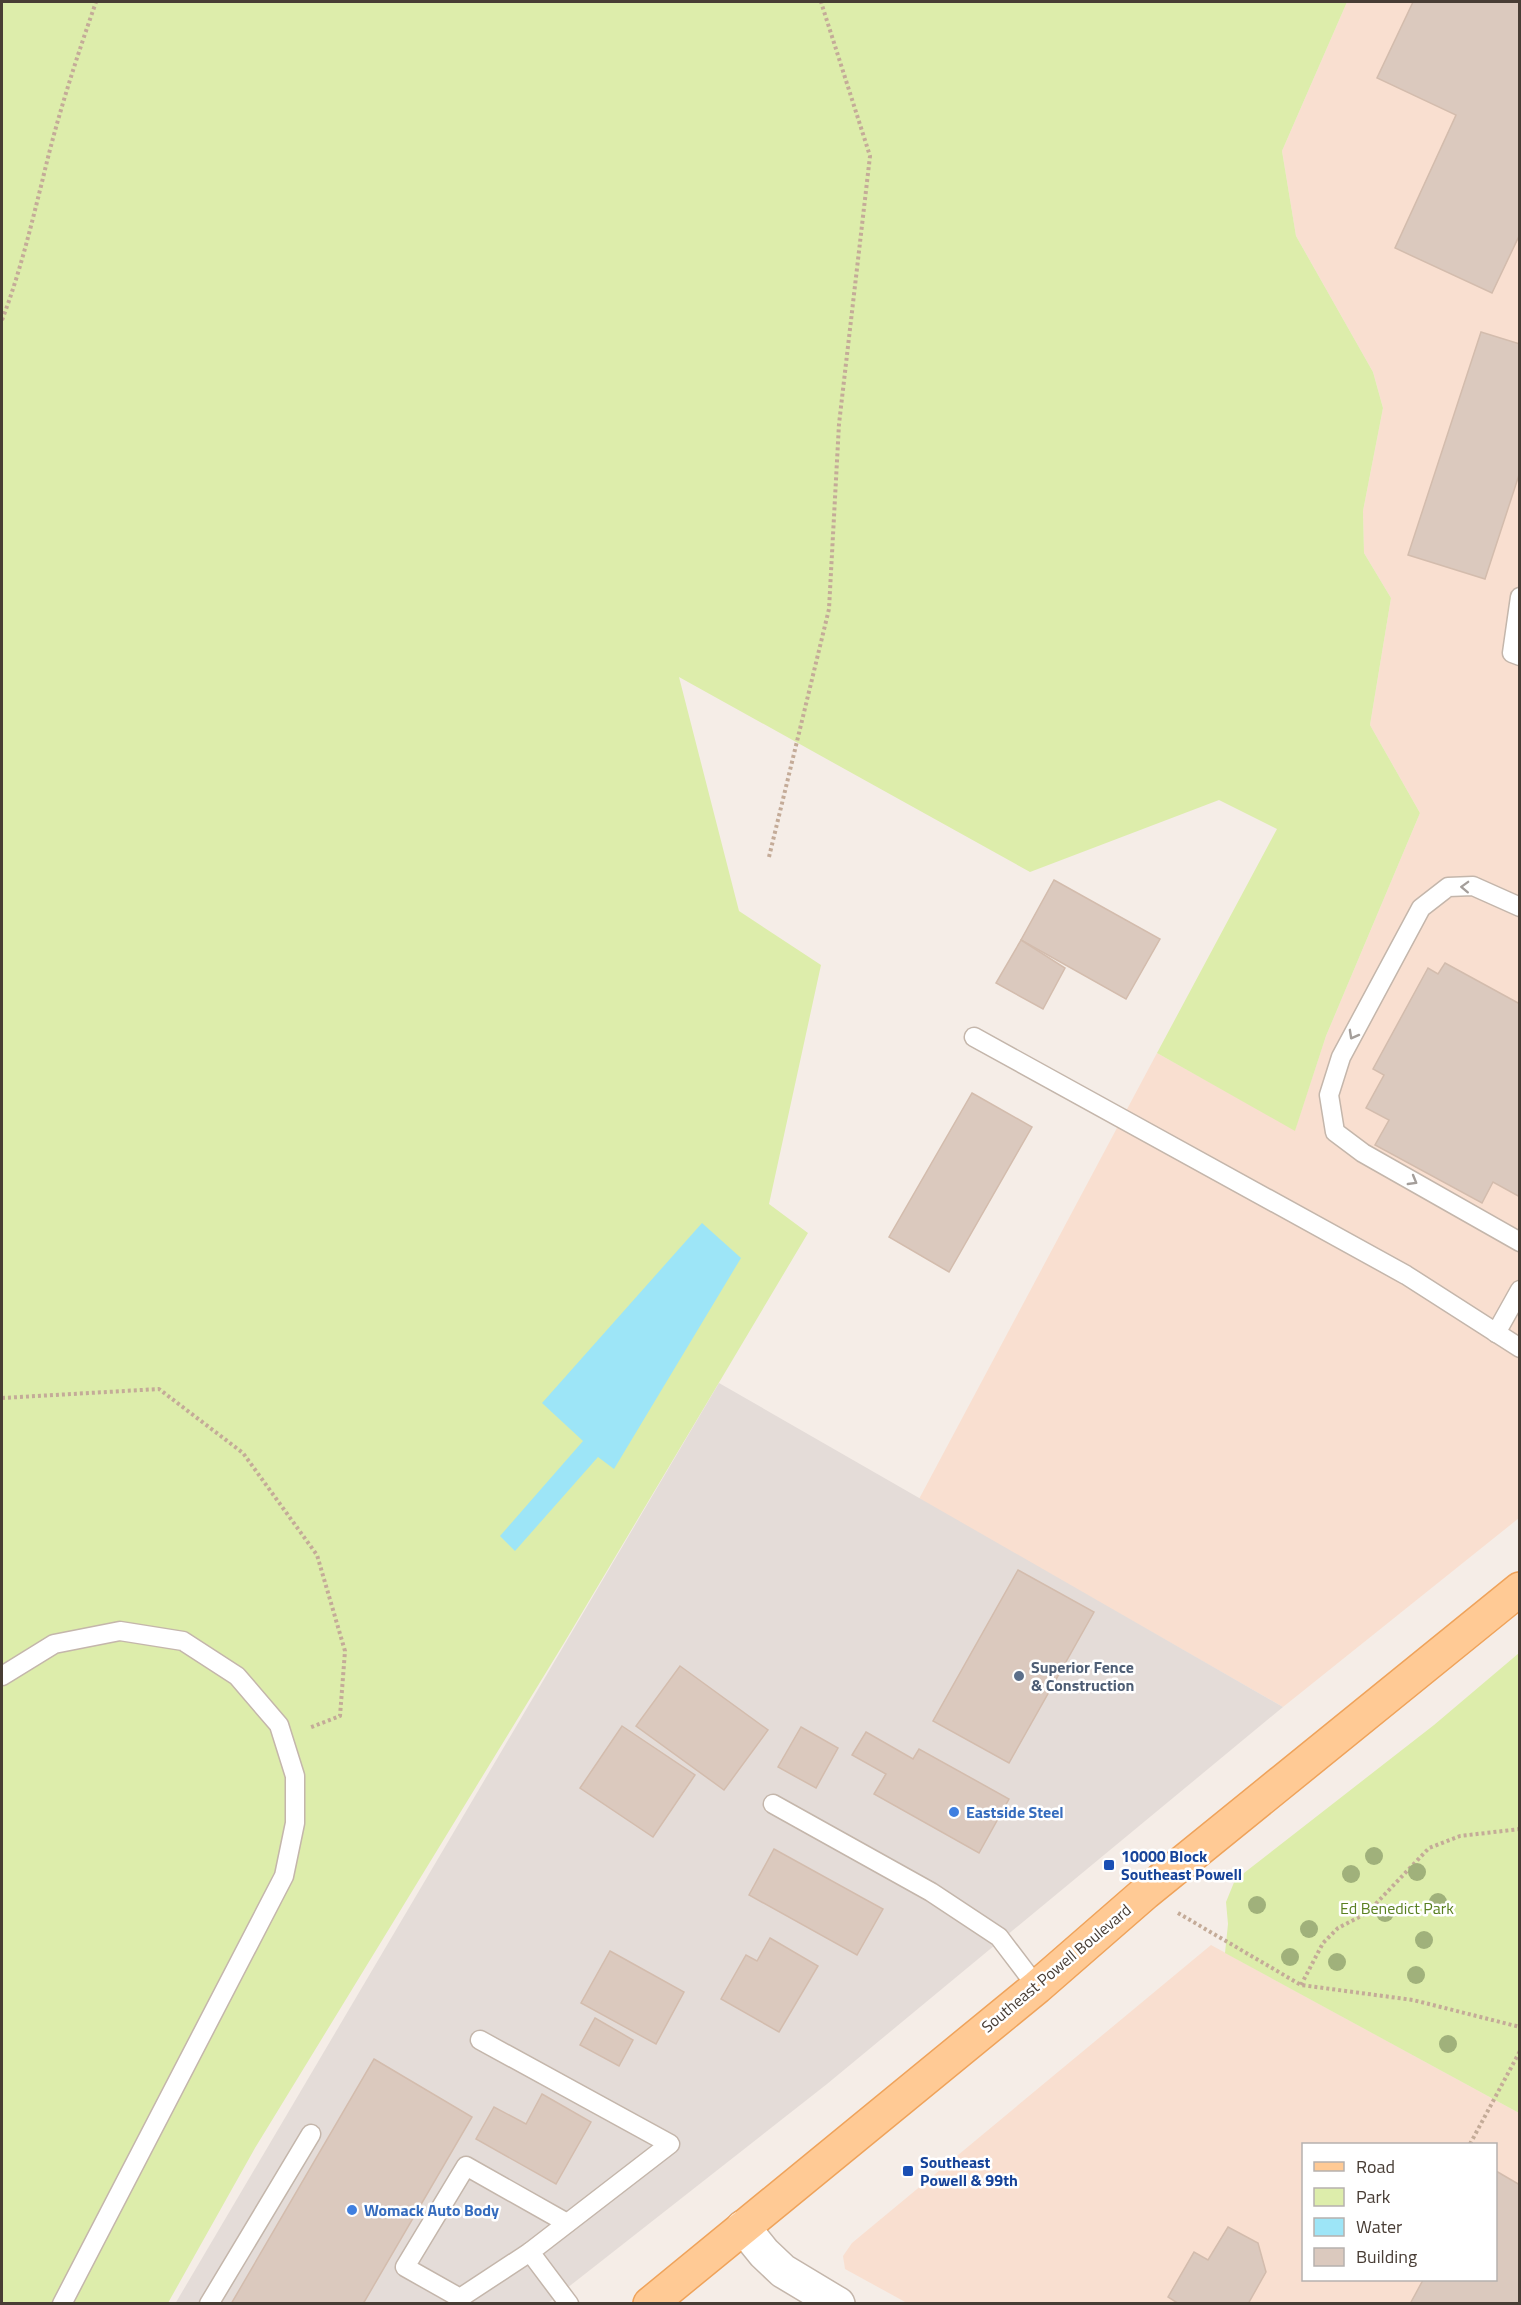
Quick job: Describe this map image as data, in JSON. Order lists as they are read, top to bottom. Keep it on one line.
{"streets":{"main road":["Southeast Powell Boulevard"]},"parks":["Ed Benedict Park"],"places":{"other":["Superior Fence & Construction","Eastside Steel","Womack Auto Body"],"transit":["10000 Block Southeast Powell","Southeast Powell & 99th"]},"legend":["Road","Park","Water","Building"]}
